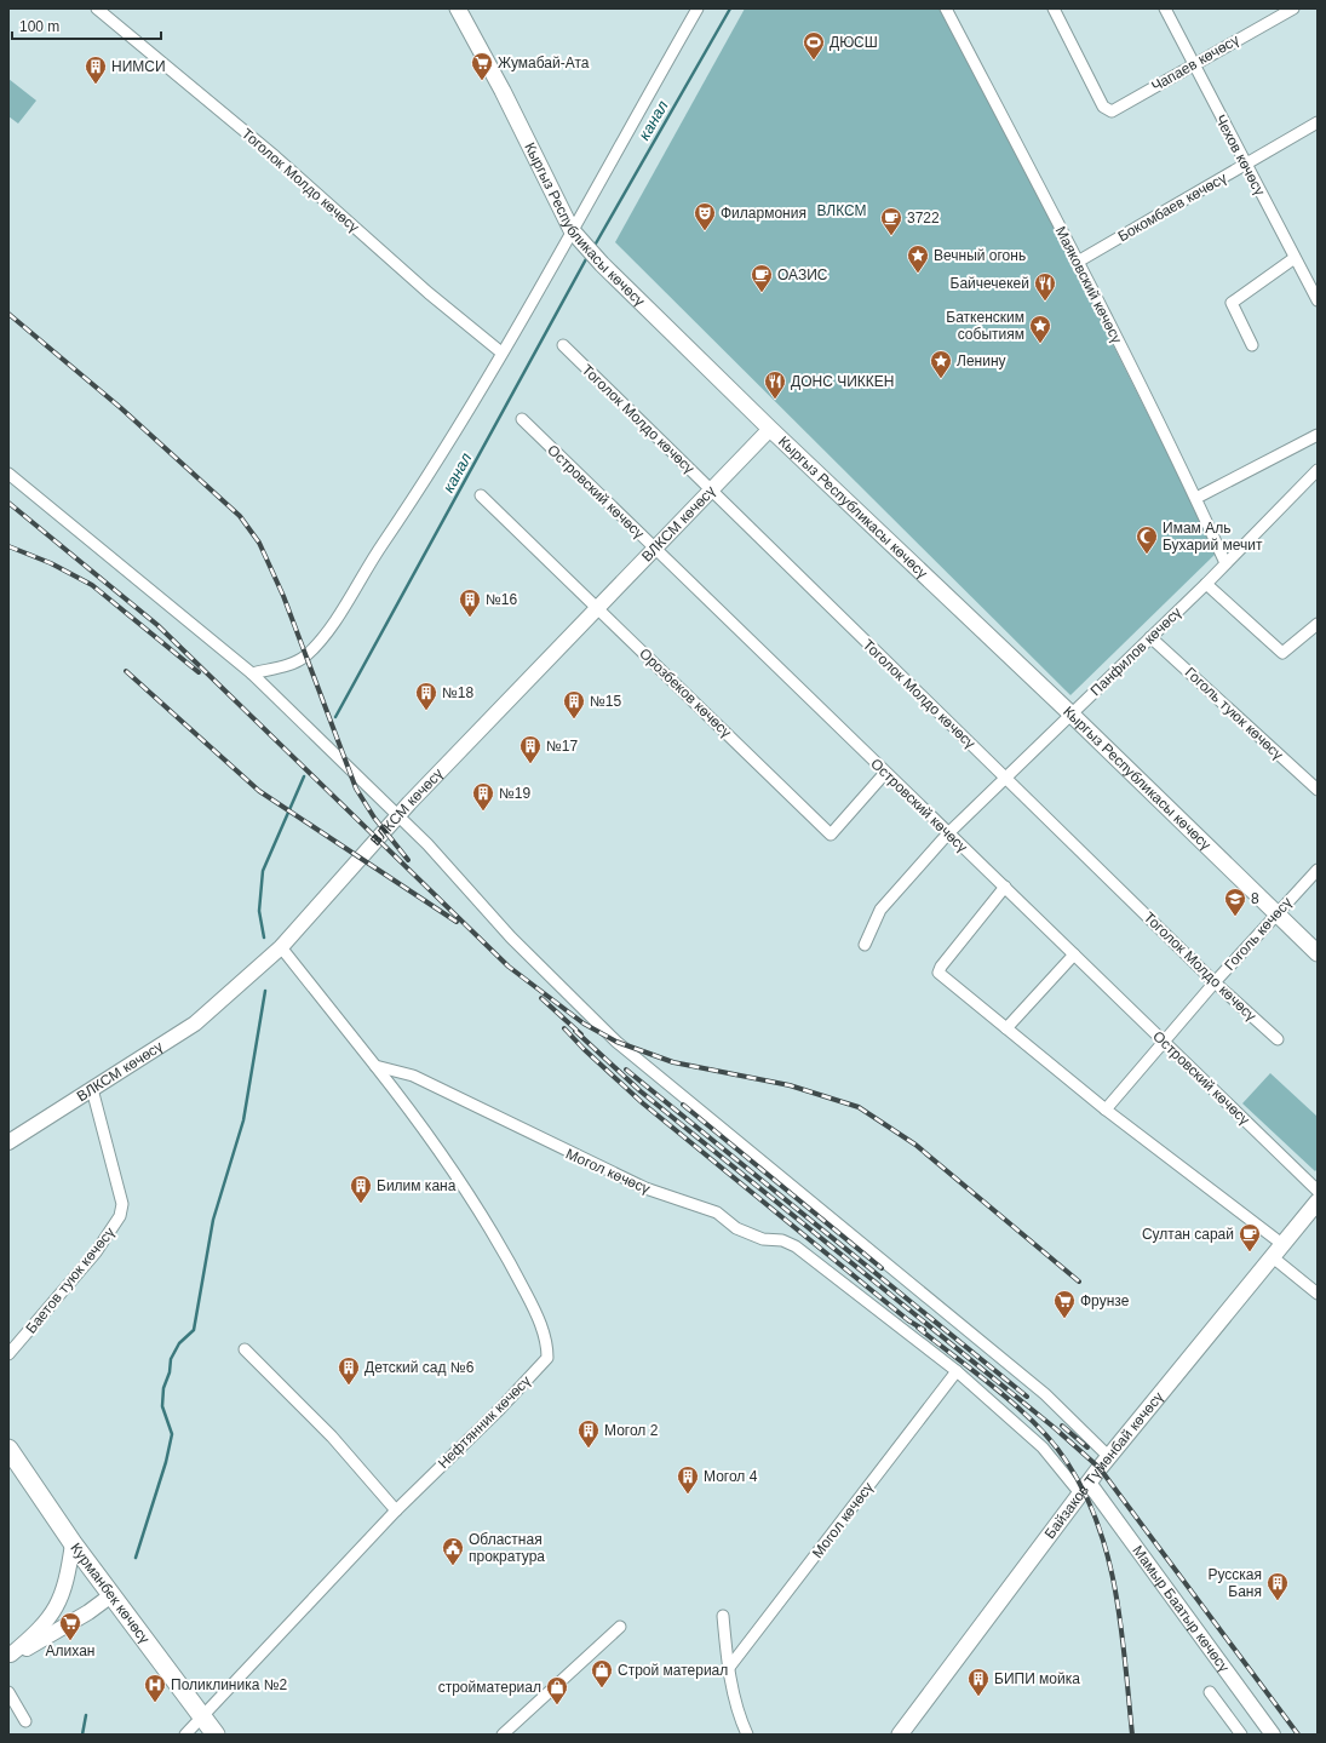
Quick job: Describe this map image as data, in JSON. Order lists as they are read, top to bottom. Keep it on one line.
{"streets":{"main road":["Кыргыз Республикасы көчөсү","Байзаков Түмөнбай көчөсү","Курманбек көчөсү"],"street":["Чапаев көчөсү","Чехов көчөсү","Тоголок Молдо көчөсү","Бокомбаев көчөсү","Маяковский көчөсү","Островский көчөсү","ВЛКСМ көчөсү","Панфилов көчөсү","Орозбеков көчөсү","Гоголь туюк көчөсү","Гоголь көчөсү","Могол көчөсү","Баетов туюк көчөсү","Нефтянник көчөсү","Мамыр Баатыр көчөсү"]},"crossings":[["Чапаев көчөсү","Чехов көчөсү"],["Чехов көчөсү","Бокомбаев көчөсү"],["Тоголок Молдо көчөсү","ВЛКСМ көчөсү"],["Тоголок Молдо көчөсү","Панфилов көчөсү"],["Тоголок Молдо көчөсү","Гоголь көчөсү"],["Бокомбаев көчөсү","Маяковский көчөсү"],["Кыргыз Республикасы көчөсү","ВЛКСМ көчөсү"],["Кыргыз Республикасы көчөсү","Панфилов көчөсү"],["Кыргыз Республикасы көчөсү","Гоголь көчөсү"],["Маяковский көчөсү","Панфилов көчөсү"],["Островский көчөсү","ВЛКСМ көчөсү"],["Островский көчөсү","Панфилов көчөсү"],["Островский көчөсү","Орозбеков көчөсү"],["Островский көчөсү","Гоголь көчөсү"],["ВЛКСМ көчөсү","Орозбеков көчөсү"],["ВЛКСМ көчөсү","Баетов туюк көчөсү"],["Панфилов көчөсү","Гоголь туюк көчөсү"],["Могол көчөсү","Нефтянник көчөсү"],["Могол көчөсү","Байзаков Түмөнбай көчөсү"],["Могол көчөсү","Мамыр Баатыр көчөсү"],["Нефтянник көчөсү","Курманбек көчөсү"],["Байзаков Түмөнбай көчөсү","Мамыр Баатыр көчөсү"]],"water":["канал"],"parks":["ВЛКСМ"],"places":{"sports":["ДЮСШ"],"supermarket":["Жумабай-Ата","Фрунзе","Алихан"],"building":["НИМСИ","№16","№18","№15","№17","№19","Билим кана","Детский сад №6","Могол 2","Могол 4","Русская Баня","БИПИ мойка"],"theatre":["Филармония"],"cafe":["3722","ОАЗИС","Султан сарай"],"place":["Вечный огонь","Баткенским событиям","Ленину"],"restaurant":["Байчечекей","ДОНС ЧИККЕН"],"mosque":["Имам Аль Бухарий мечит"],"school or university":["8"],"public building":["Областная прократура"],"shop":["Строй материал","стройматериал"],"hospital":["Поликлиника №2"]},"scale_bar":"100 m"}
